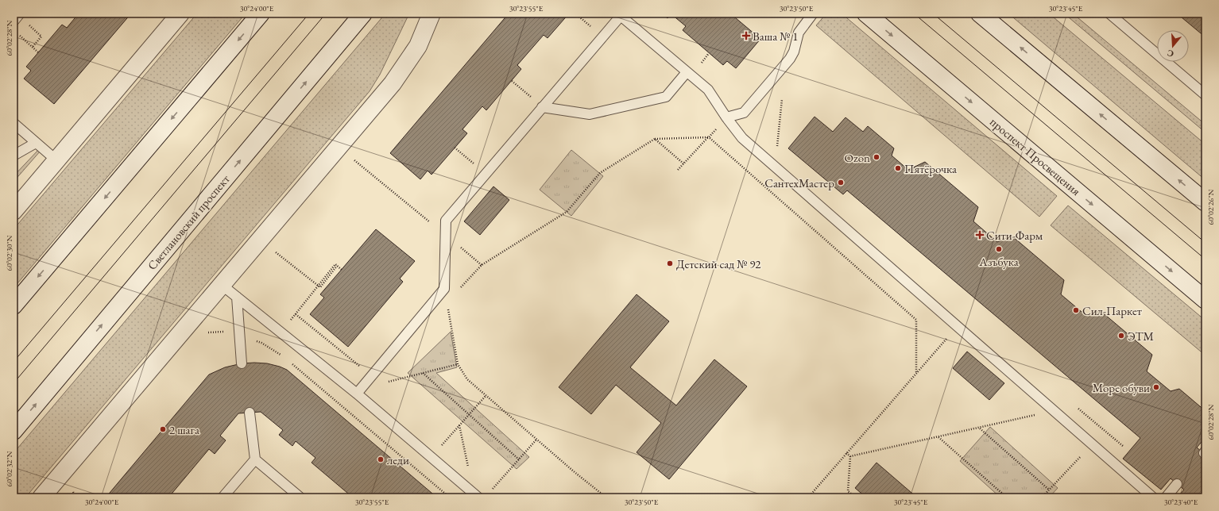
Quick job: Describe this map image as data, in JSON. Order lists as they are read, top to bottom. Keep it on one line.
{"streets":{"main road":["проспект Просвещения","Светлановский проспект"]},"places":{"health":["Ваша № 1","Сити-Фарм"],"other":["Ozon","Пятёрочка","СантехМастер","Азъбука","Детский сад № 92","Сил-Паркет","ЭТМ","Море обуви","2 шага","леди"]},"north":"bottom","coordinates":["30°24'00\"E","30°23'55\"E","30°23'50\"E","30°23'45\"E","60°02'28\"N","60°02'26\"N","60°02'30\"N","60°02'32\"N","30°23'40\"E"]}
